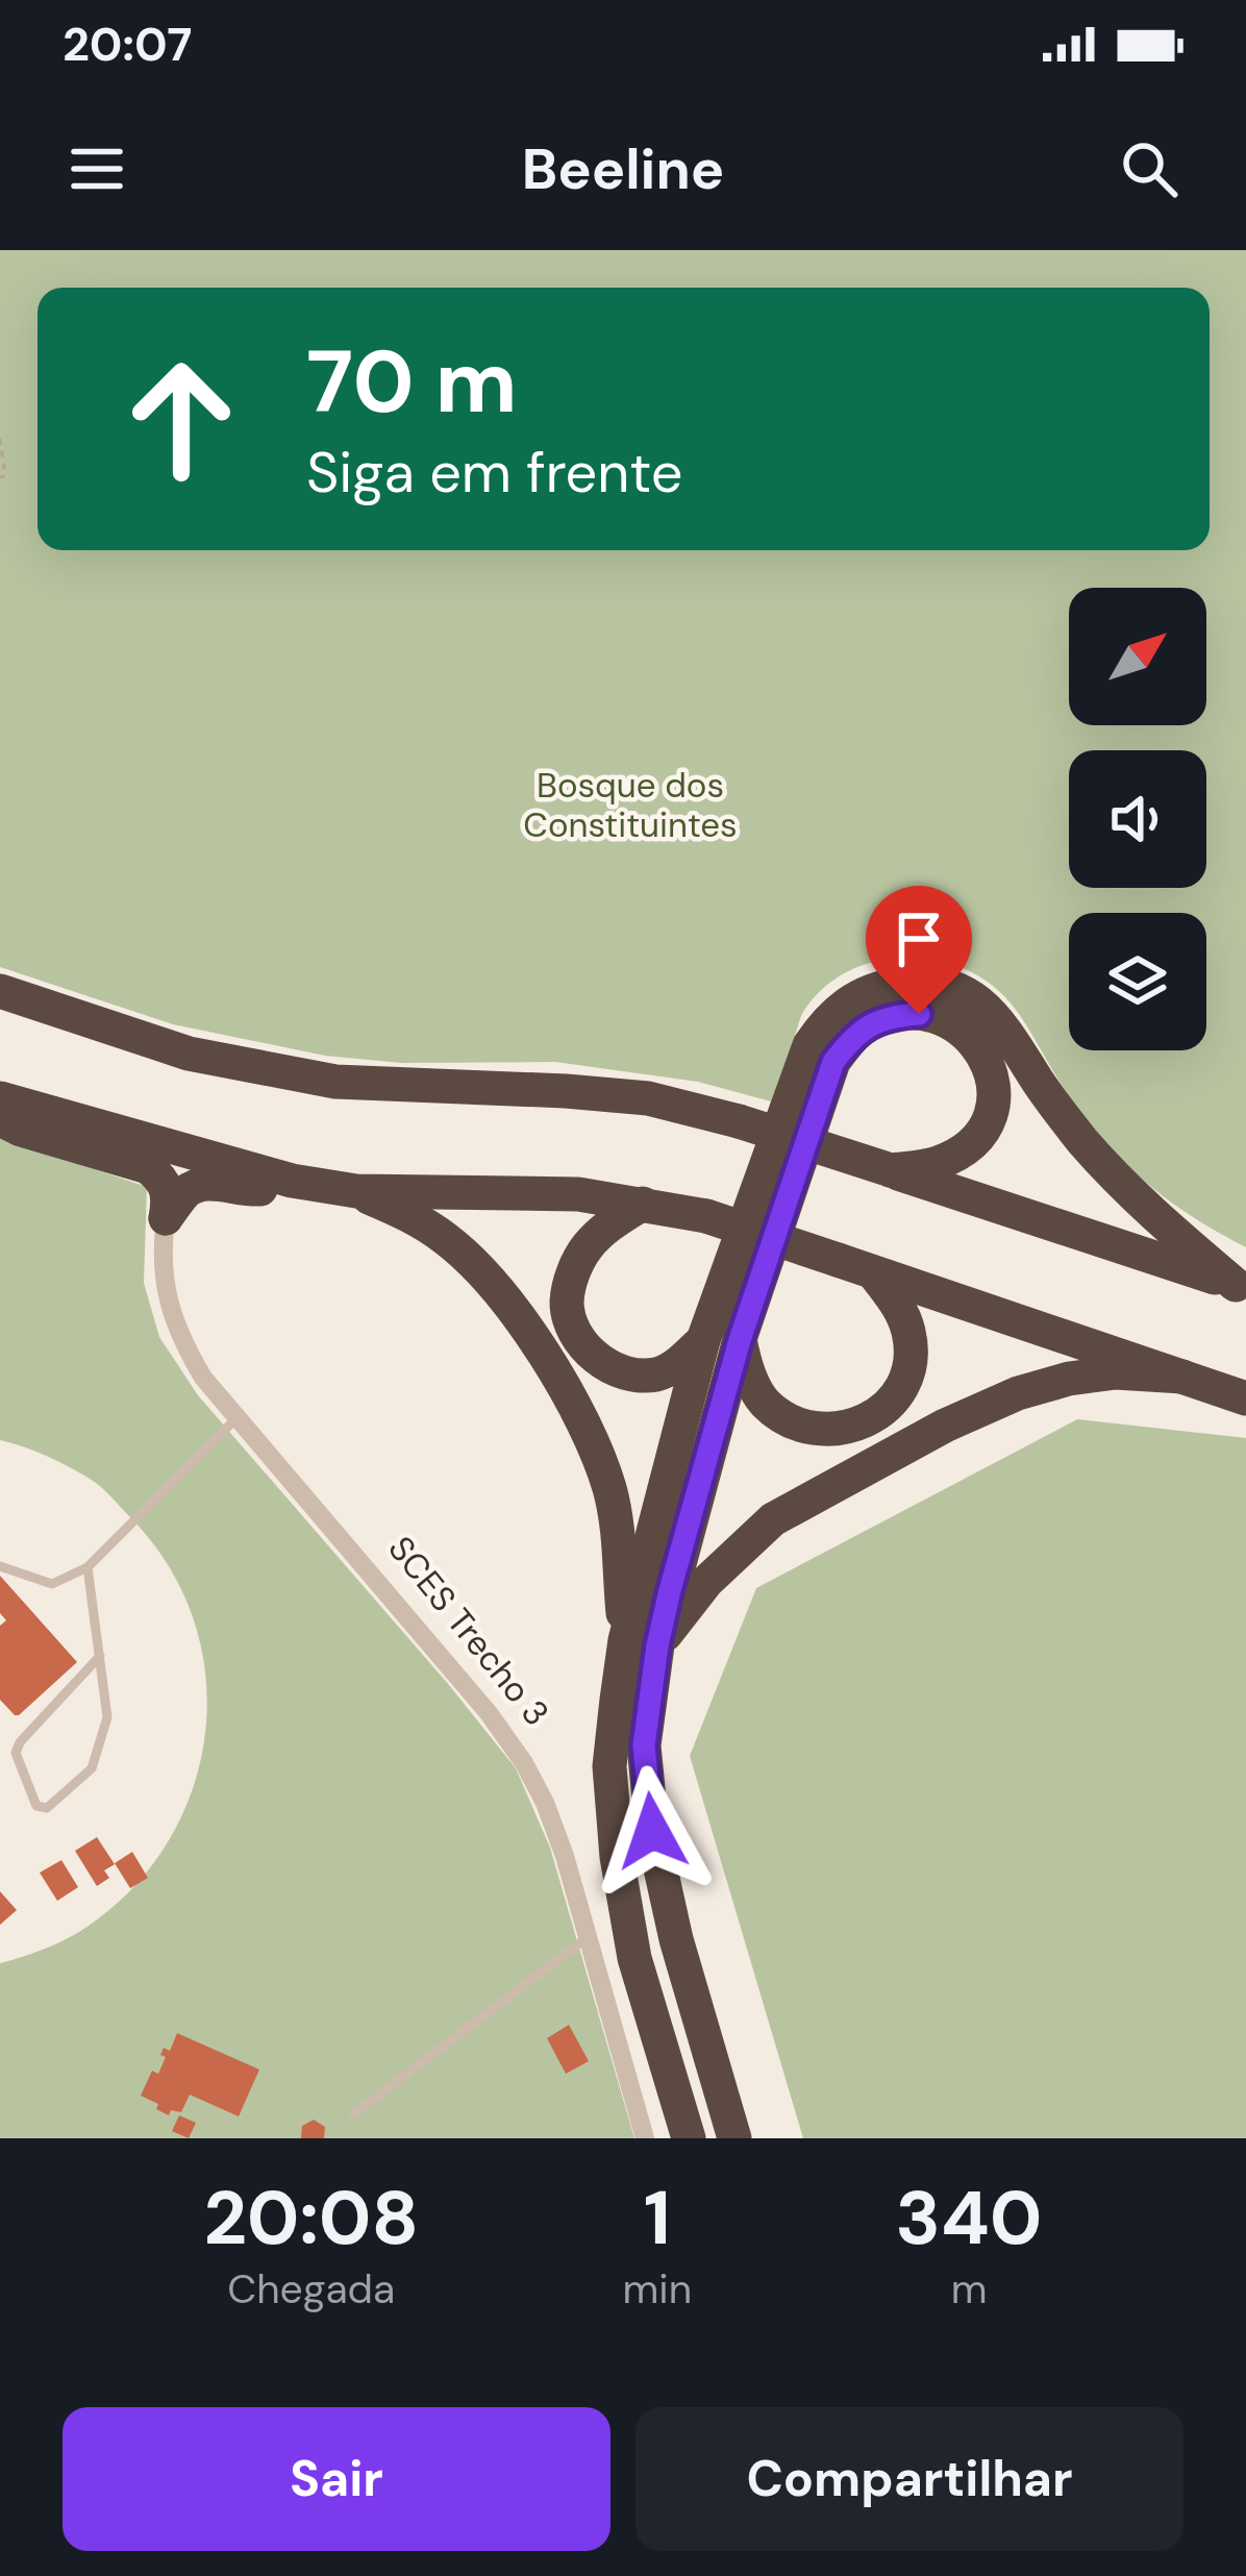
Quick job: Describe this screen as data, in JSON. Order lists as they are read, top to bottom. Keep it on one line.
{"streets":{"street":["SCES Trecho 3"]},"parks":["Bosque dos Constituintes"],"north":"top right","page":{"status":"20:07","header":"Beeline","turn":["70 m","Siga em frente"],"eta":["20:08","Chegada","1","min","340","m"],"buttons":["Sair","Compartilhar"]}}
